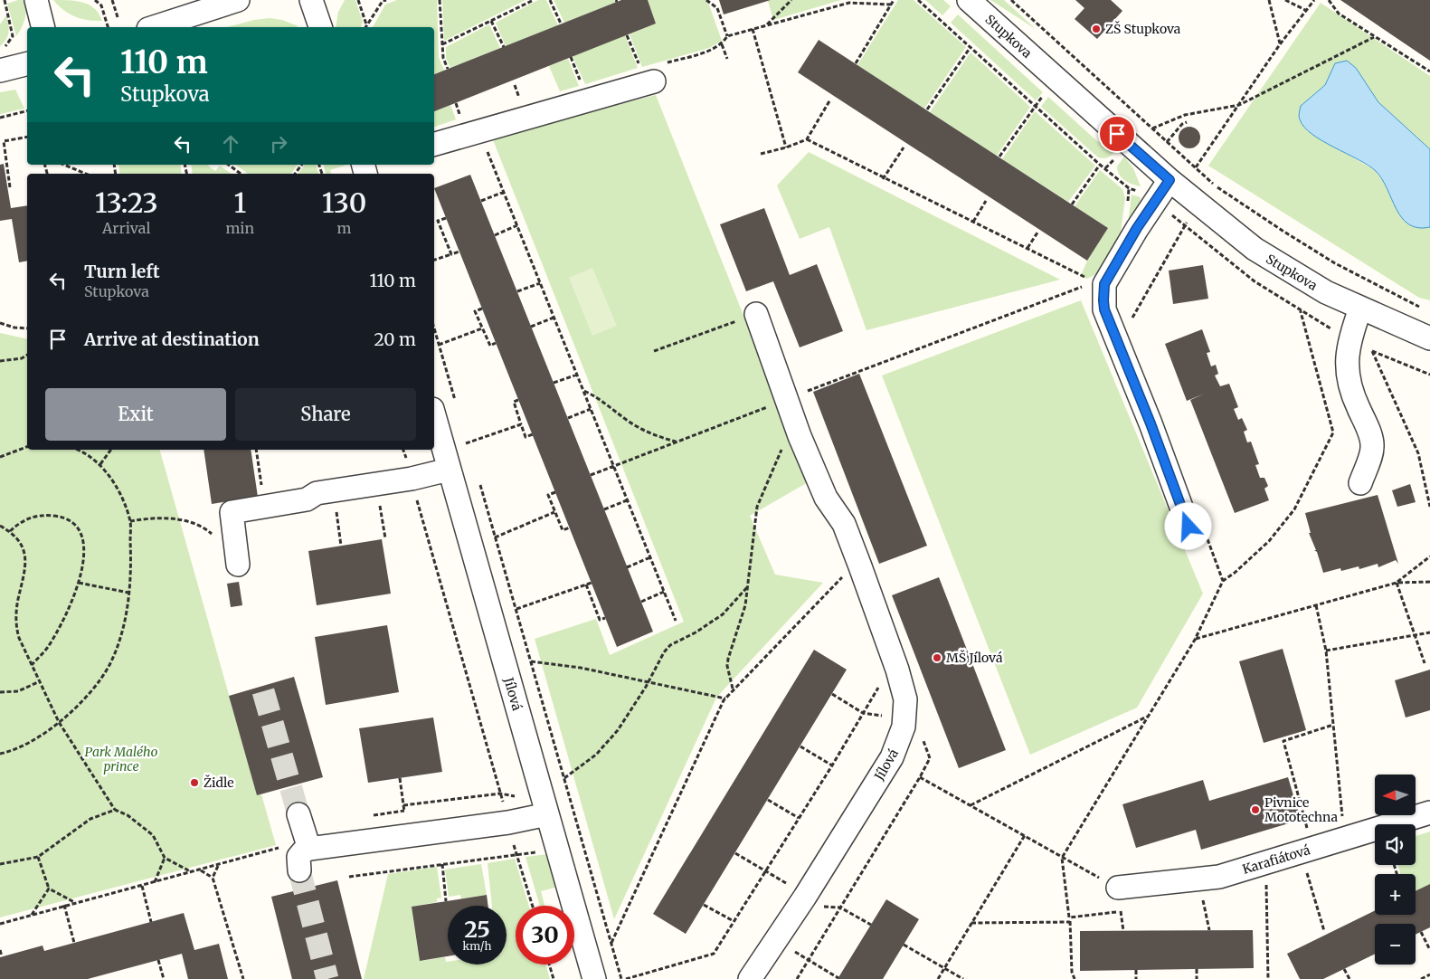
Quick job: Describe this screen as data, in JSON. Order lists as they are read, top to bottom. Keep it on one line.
{"streets":{"street":["Stupkova","Jílová","Karafiátová"]},"parks":["Park Malého prince"],"places":["ZŠ Stupkova","MŠ Jílová","Židle","Pivnice Mototechna"],"north":"left","page":{"turn":["110 m","Stupkova"],"eta":["13:23","Arrival","1","min","130","m"],"list":[{"name":"Turn left","note":"Stupkova","value":"110 m"},{"name":"Arrive at destination","value":"20 m"}],"buttons":["Exit","Share"],"map_buttons":["+","−"],"speed":"25 km/h","limit":"30"}}
